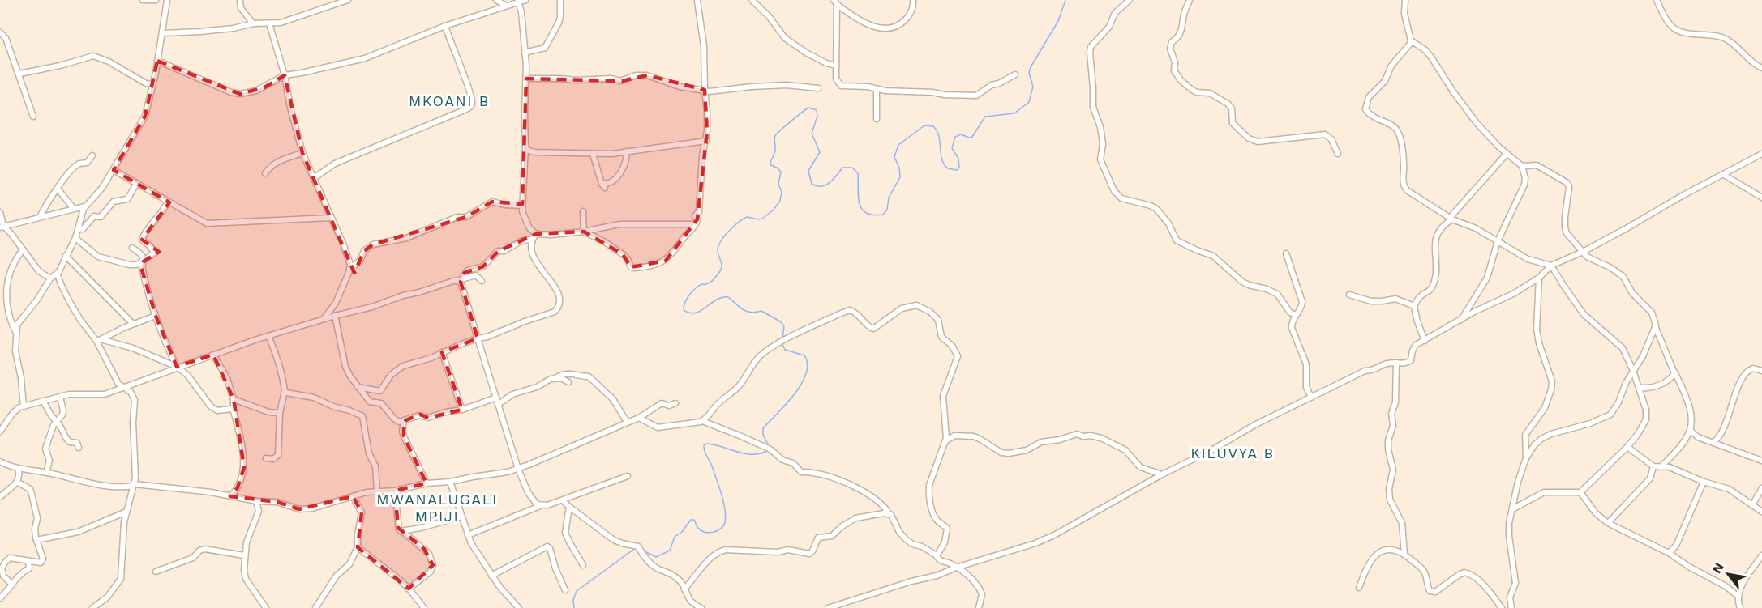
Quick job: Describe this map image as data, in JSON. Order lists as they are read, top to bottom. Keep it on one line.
{"districts":["MKOANI B","KILUVYA B","MWANALUGALI MPIJI"],"north":"top left"}
